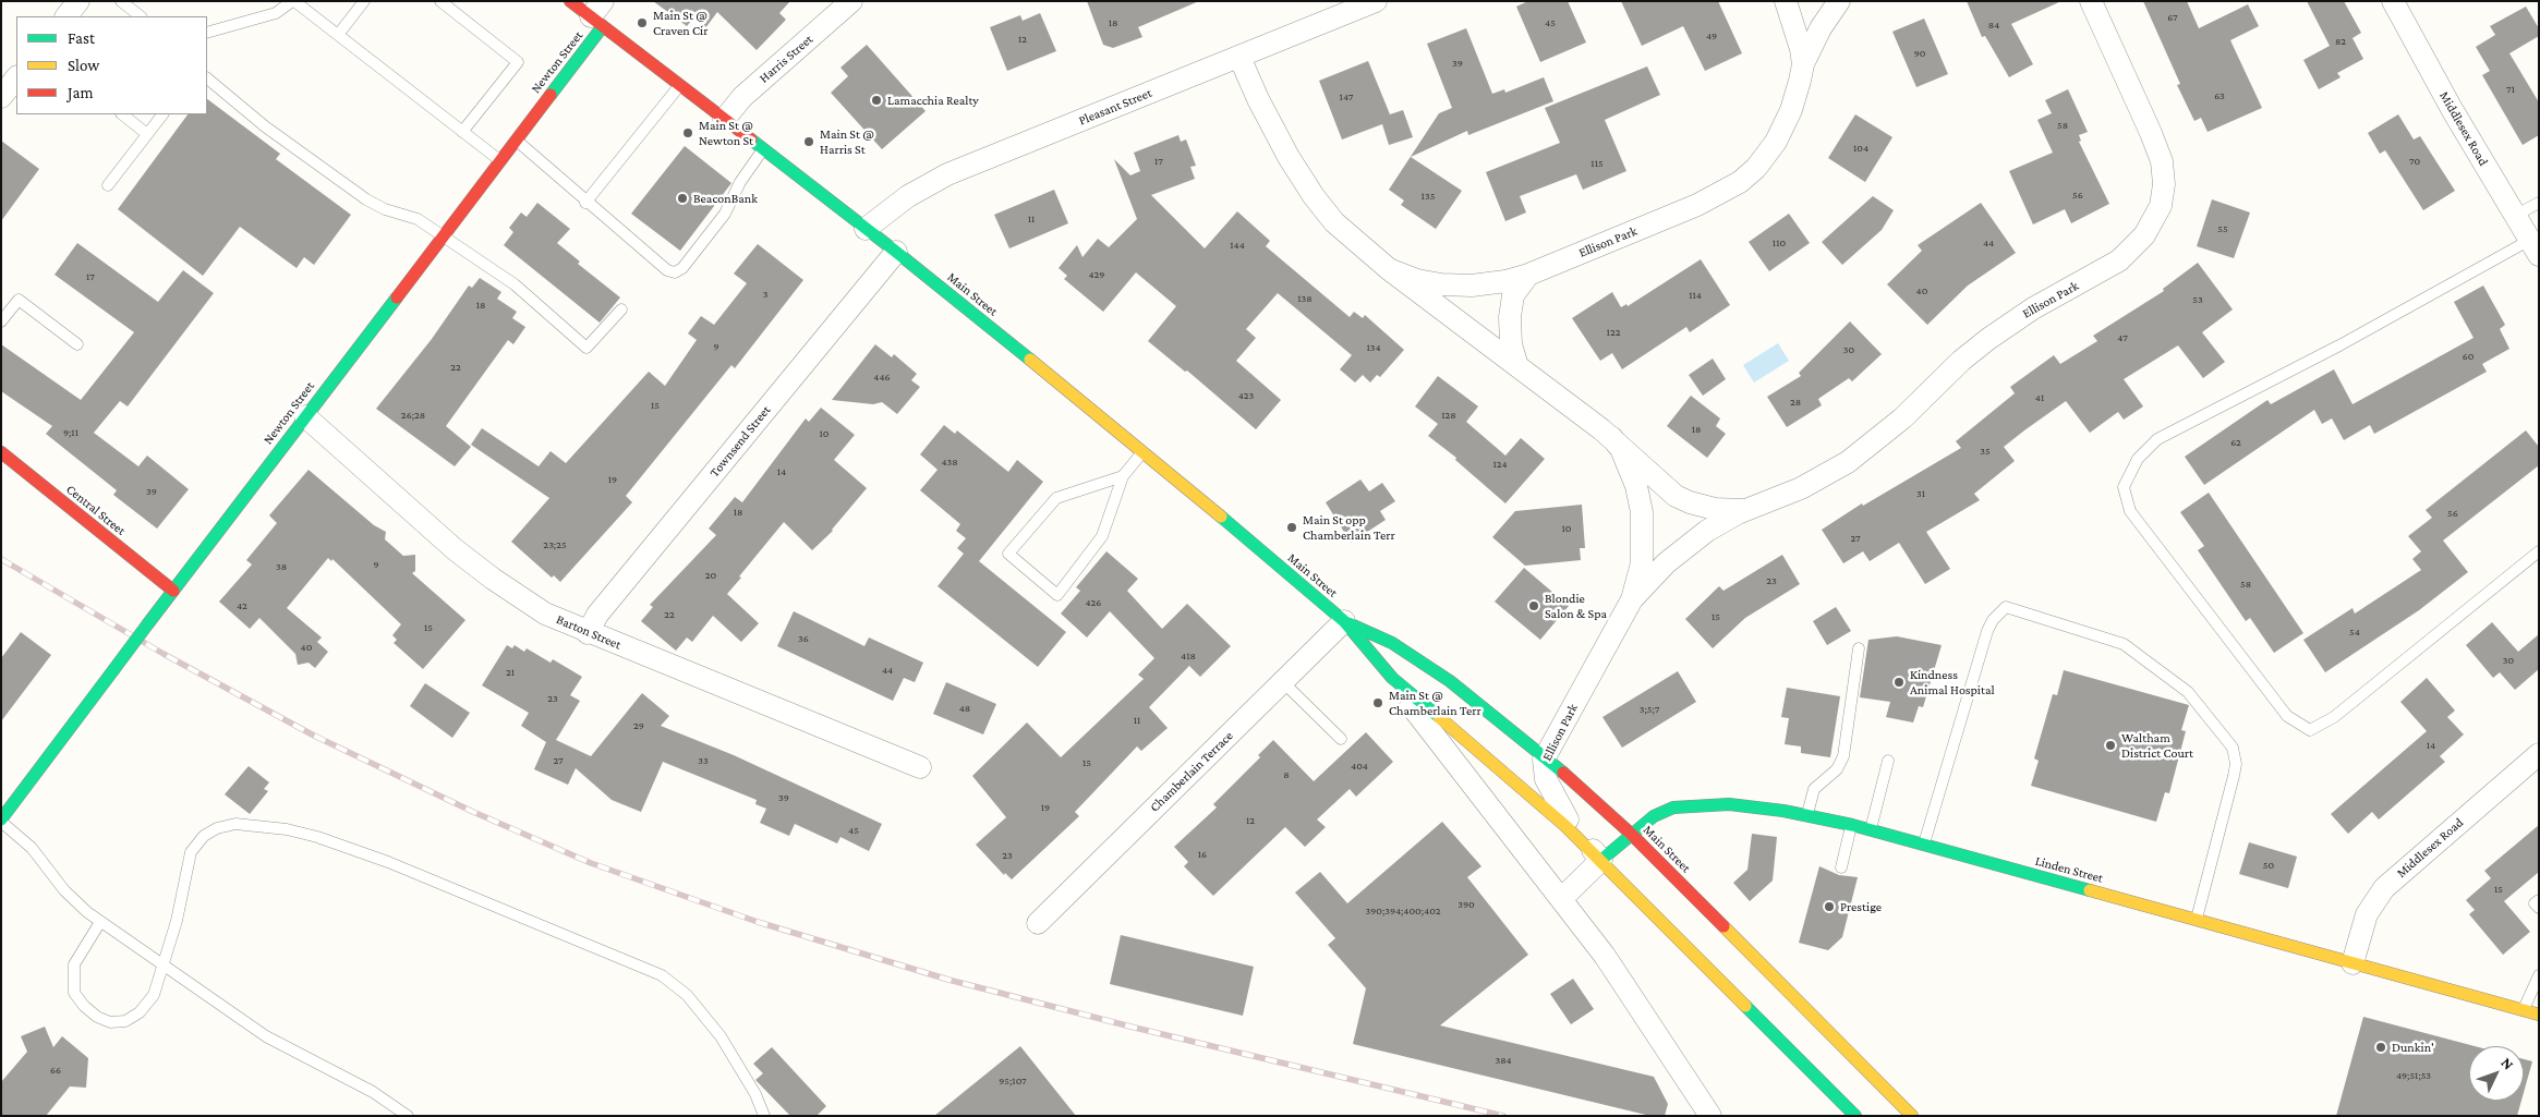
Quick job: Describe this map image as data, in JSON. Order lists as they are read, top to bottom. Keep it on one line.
{"streets":{"main road":["Newton Street","Main Street","Central Street","Linden Street"],"street":["Harris Street","Pleasant Street","Middlesex Road","Ellison Park","Townsend Street","Barton Street","Chamberlain Terrace"]},"crossings":[["Harris Street","Main Street"],["Newton Street","Main Street"],["Newton Street","Central Street"],["Newton Street","Barton Street"],["Pleasant Street","Ellison Park"],["Pleasant Street","Main Street"],["Middlesex Road","Linden Street"],["Ellison Park","Main Street"],["Ellison Park","Linden Street"],["Main Street","Townsend Street"],["Main Street","Chamberlain Terrace"],["Main Street","Linden Street"],["Townsend Street","Barton Street"]],"places":["Main St @ Craven Cir","Lamacchia Realty","Main St @ Newton St","Main St @ Harris St","BeaconBank","Main St opp Chamberlain Terr","Blondie Salon & Spa","Kindness Animal Hospital","Main St @ Chamberlain Terr","Waltham District Court","Prestige","Dunkin'"],"house_numbers":["67","18","45","84","49","12","82","90","39","71","63","147","58","104","17","70","115","56","135","11","55","110","44","144","429","17","40","3","114","138","53","18","122","47","9","134","30","60","22","446","423","41","28","15","26;28","128","18","9;11","10","62","35","438","124","14","19","39","31","18","56","10","27","23;25","9","38","20","23","58","426","42","22","15","15","54","36","40","418","30","44","21","23","48","3;5;7","11","29","14","27","33","15","404","8","39","19","12","45","16","23","50","15","390","390;394;400;402","384","66","49;51;53","95;107"],"legend":["Fast","Slow","Jam"],"north":"top right"}
